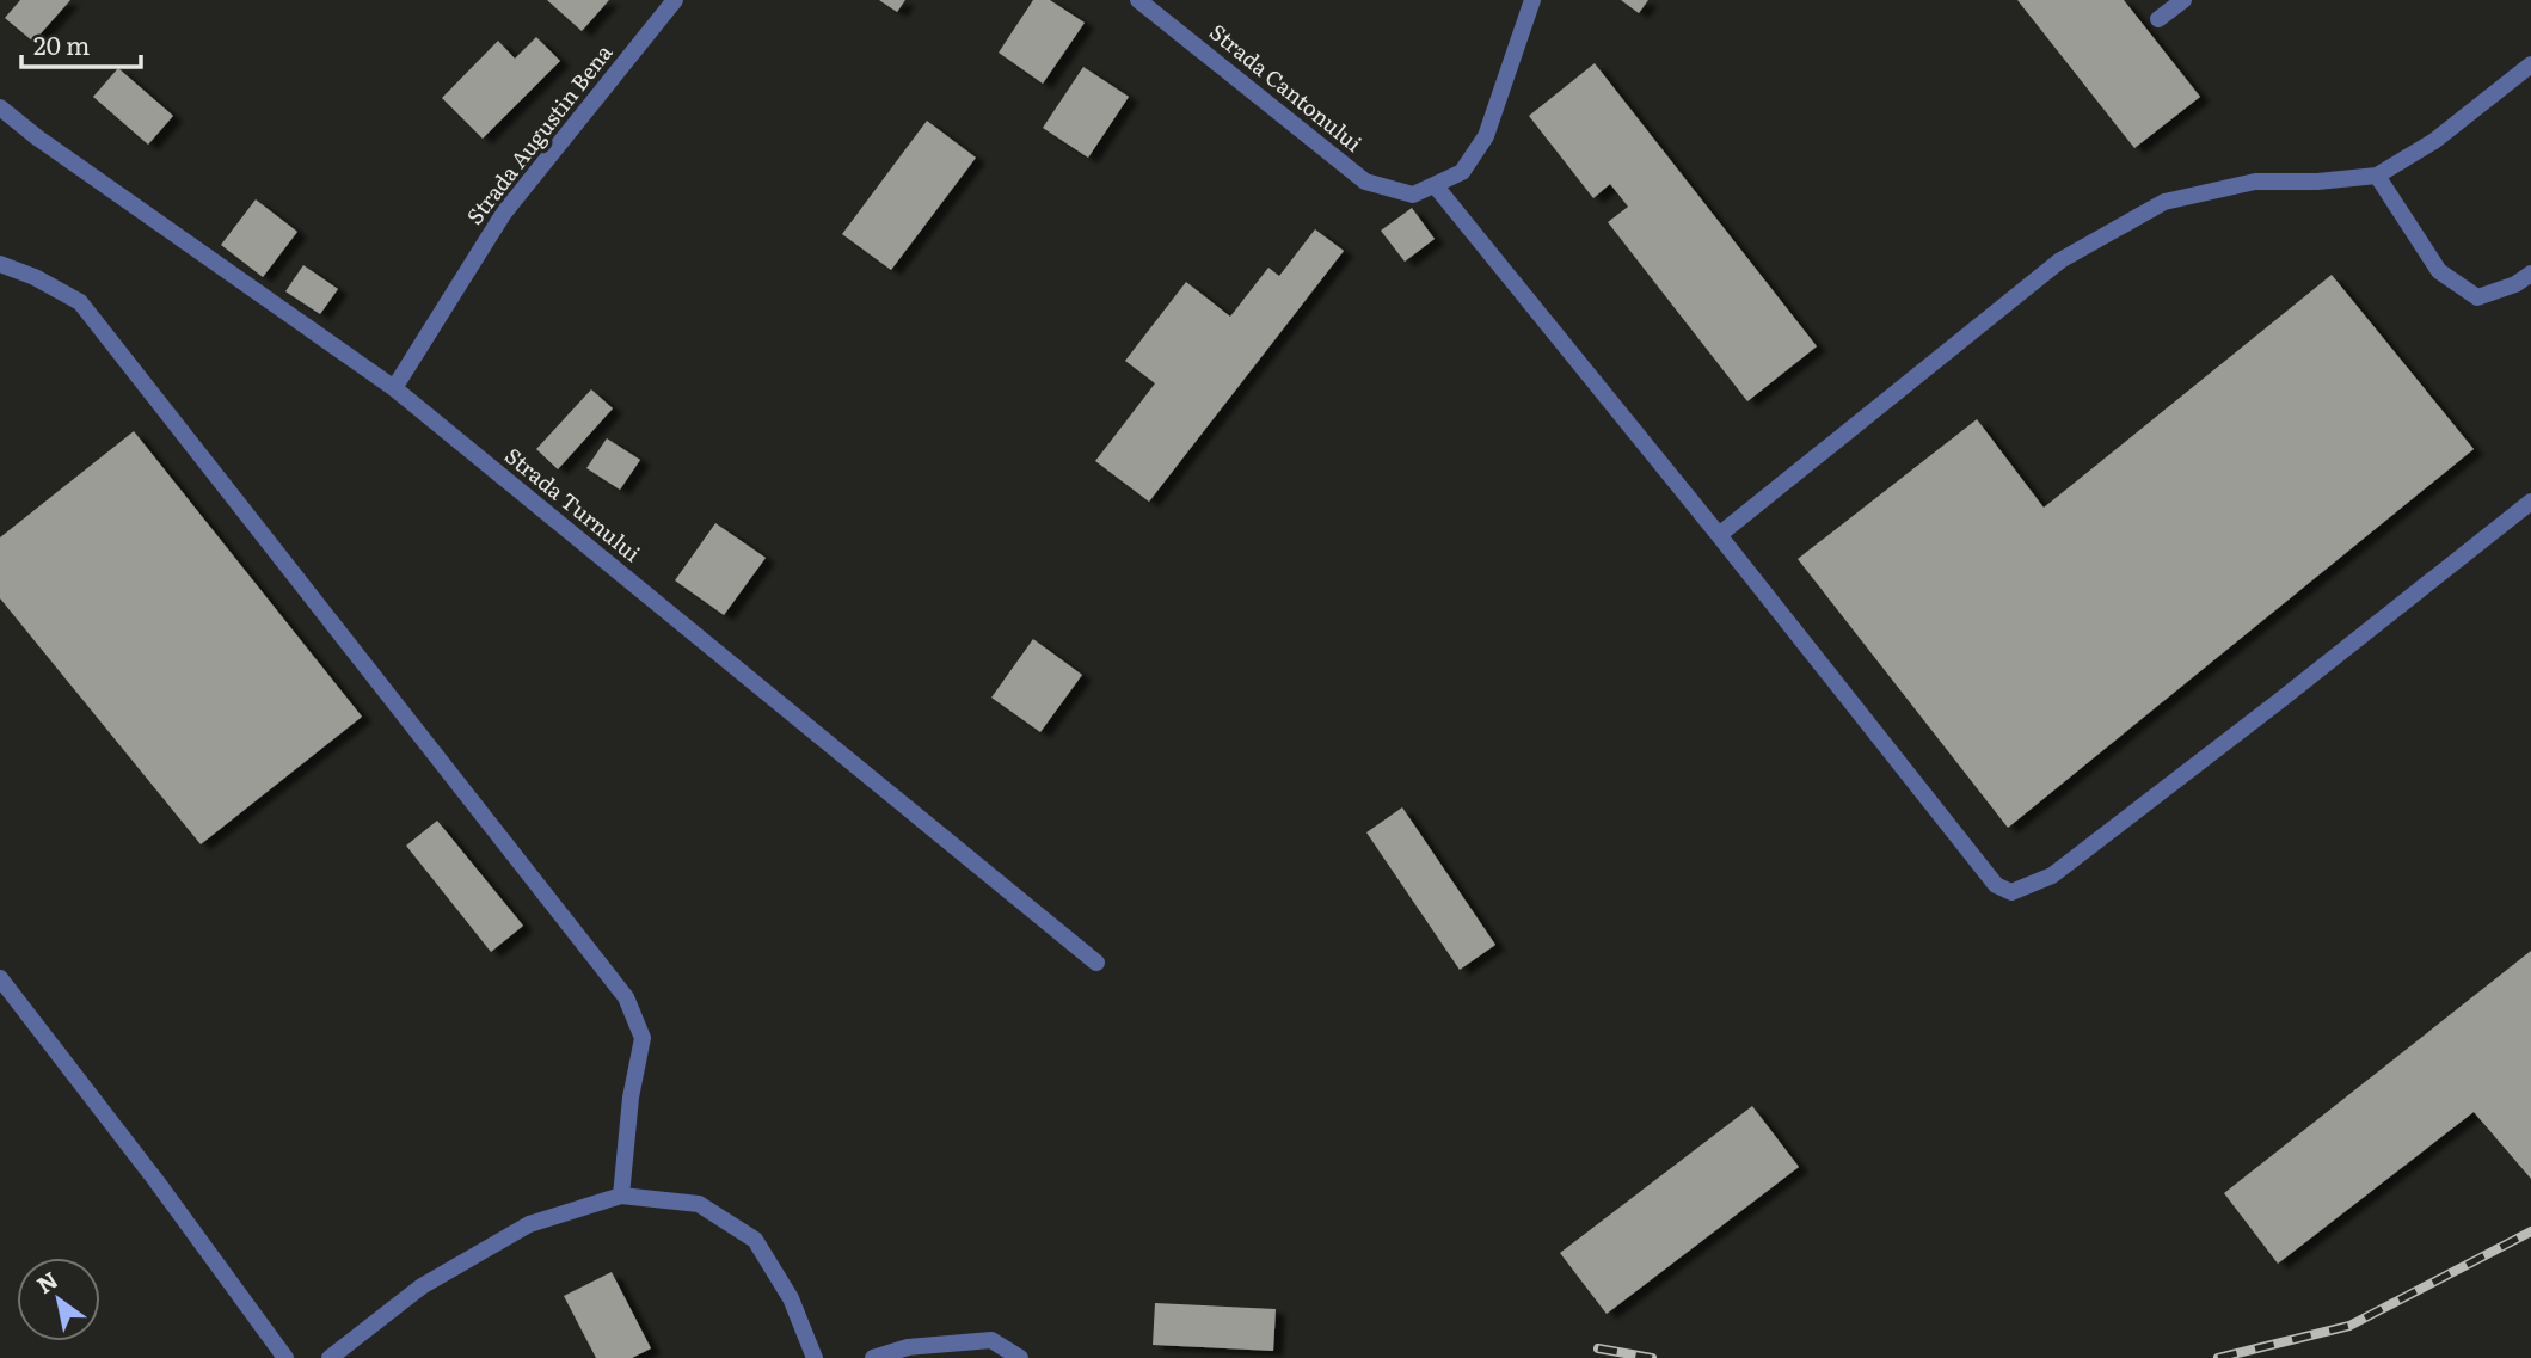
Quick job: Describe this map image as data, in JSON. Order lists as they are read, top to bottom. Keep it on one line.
{"streets":{"street":["Strada Cantonului","Strada Augustin Bena","Strada Turnului"]},"crossings":[["Strada Augustin Bena","Strada Turnului"]],"scale_bar":"20 m","north":"top left"}
